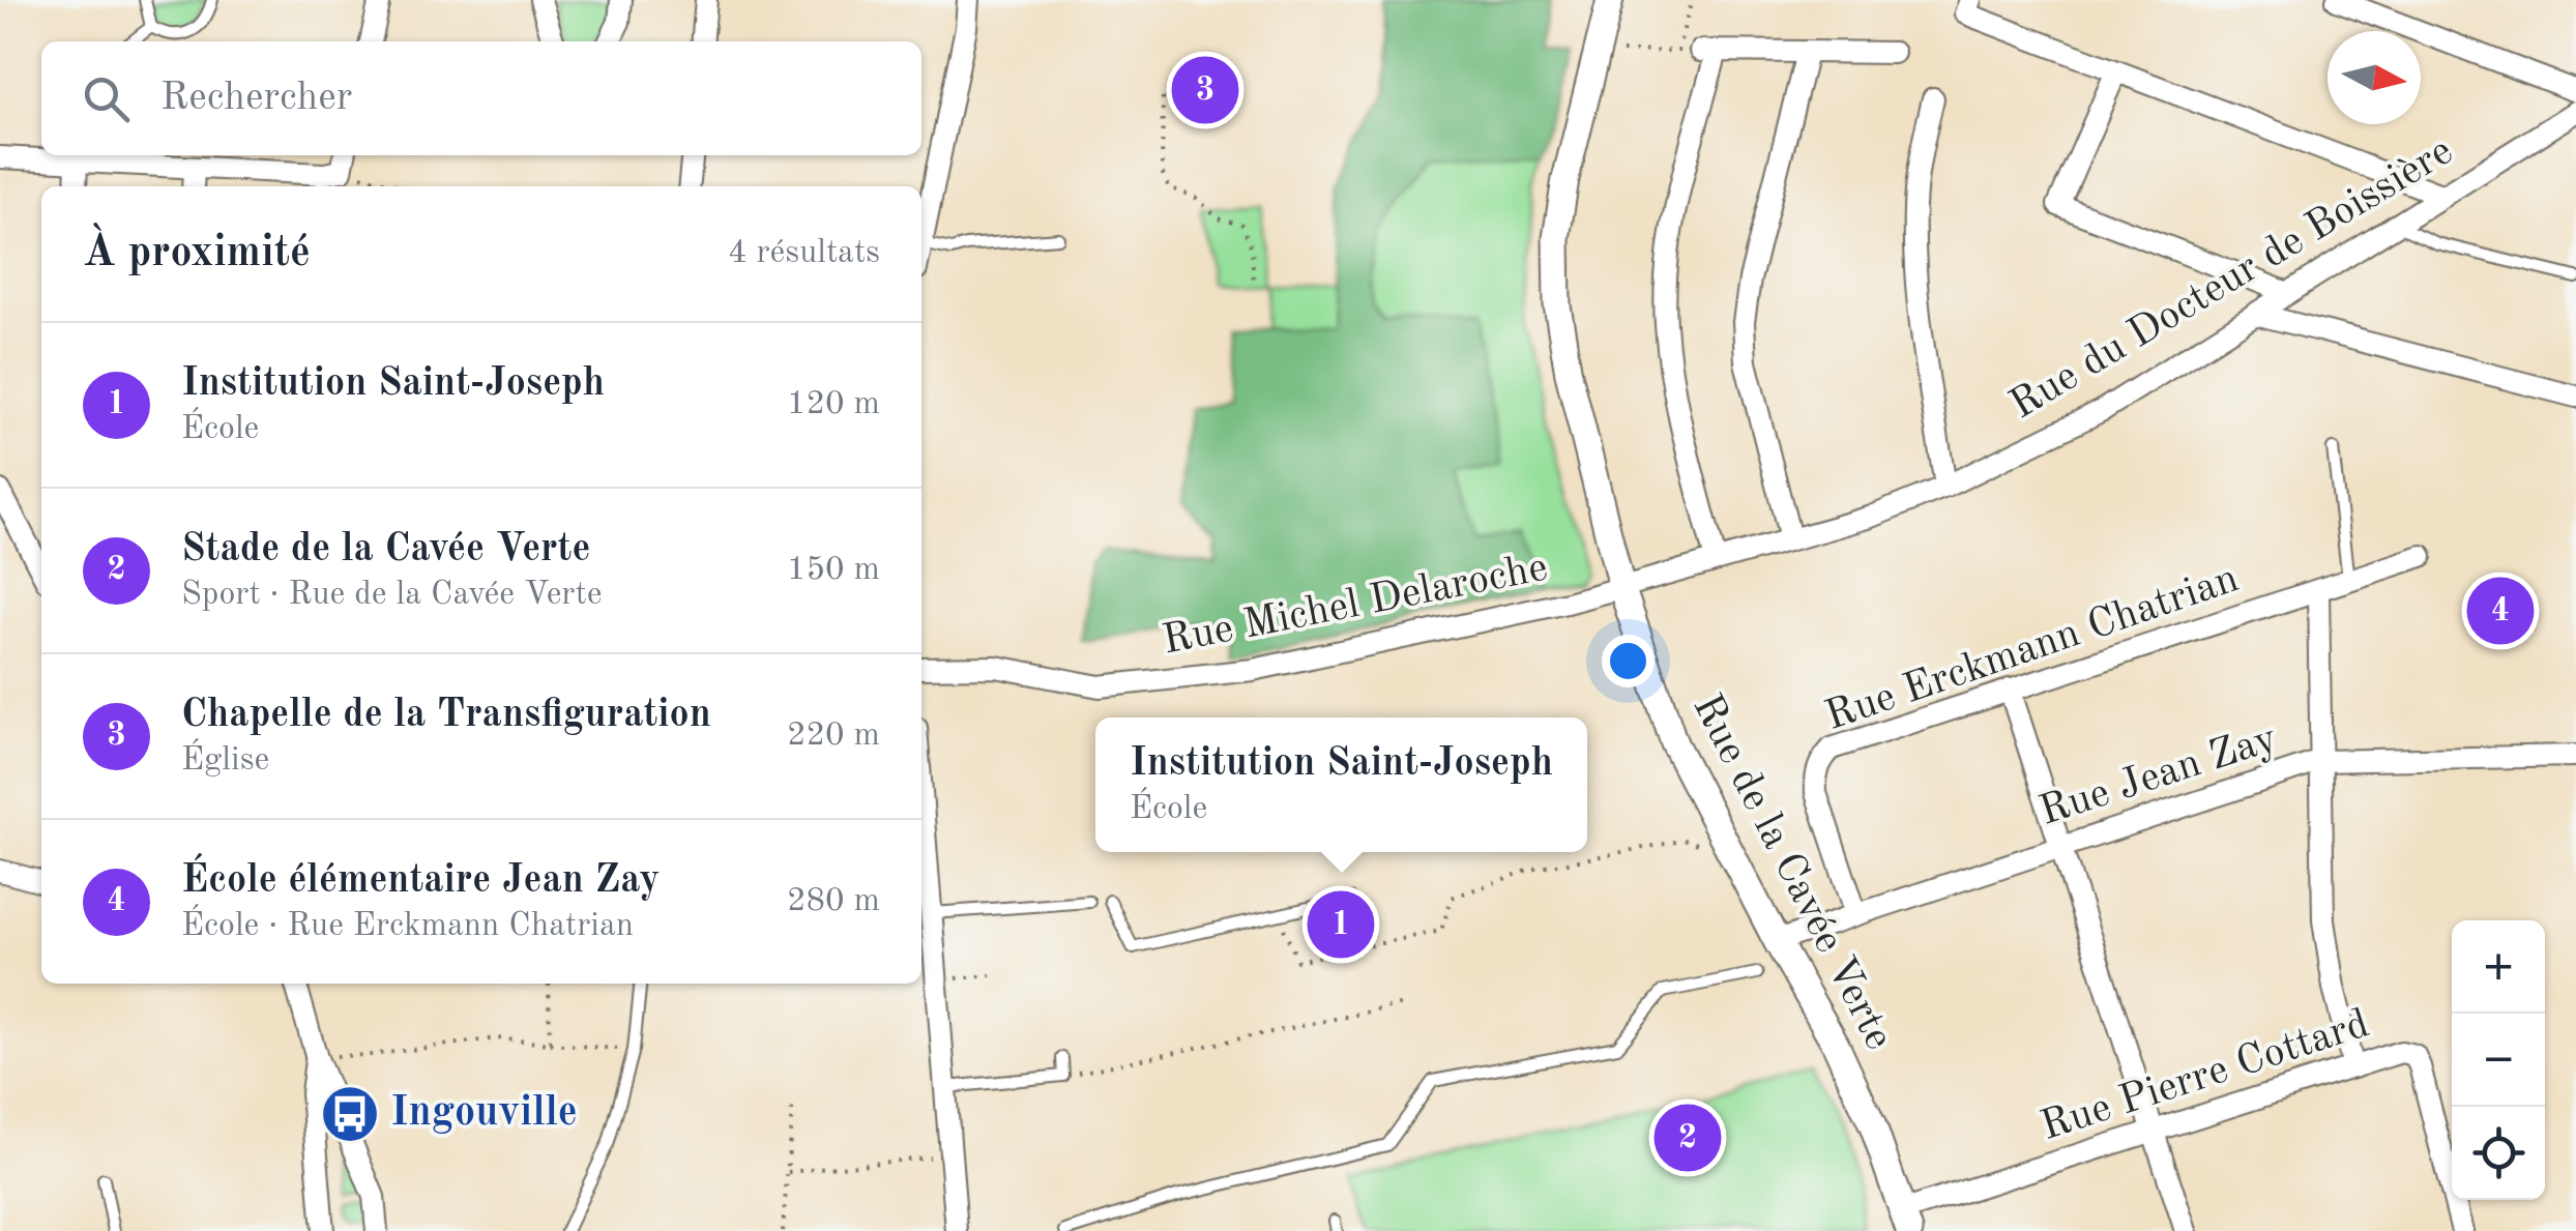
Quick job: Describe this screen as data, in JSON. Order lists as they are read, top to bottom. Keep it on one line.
{"streets":{"street":["Rue du Docteur de Boissière","Rue Michel Delaroche","Rue Erckmann Chatrian","Rue Jean Zay","Rue de la Cavée Verte","Rue Pierre Cottard"]},"crossings":[["Rue du Docteur de Boissière","Rue Michel Delaroche"],["Rue du Docteur de Boissière","Rue de la Cavée Verte"],["Rue Michel Delaroche","Rue de la Cavée Verte"],["Rue Erckmann Chatrian","Rue Jean Zay"],["Rue Jean Zay","Rue de la Cavée Verte"],["Rue de la Cavée Verte","Rue Pierre Cottard"]],"places":{"bus stop":["Ingouville"]},"north":"right","page":{"search":"Rechercher","pins":["3","4","1","2"],"heading":["À proximité","4 résultats"],"list":[{"mark":"1","name":"Institution Saint-Joseph","note":"École","value":"120 m"},{"mark":"2","name":"Stade de la Cavée Verte","note":"Sport · Rue de la Cavée Verte","value":"150 m"},{"mark":"3","name":"Chapelle de la Transfiguration","note":"Église","value":"220 m"},{"mark":"4","name":"École élémentaire Jean Zay","note":"École · Rue Erckmann Chatrian","value":"280 m"}],"popup":["Institution Saint-Joseph","École"],"map_buttons":["+","−"]}}
